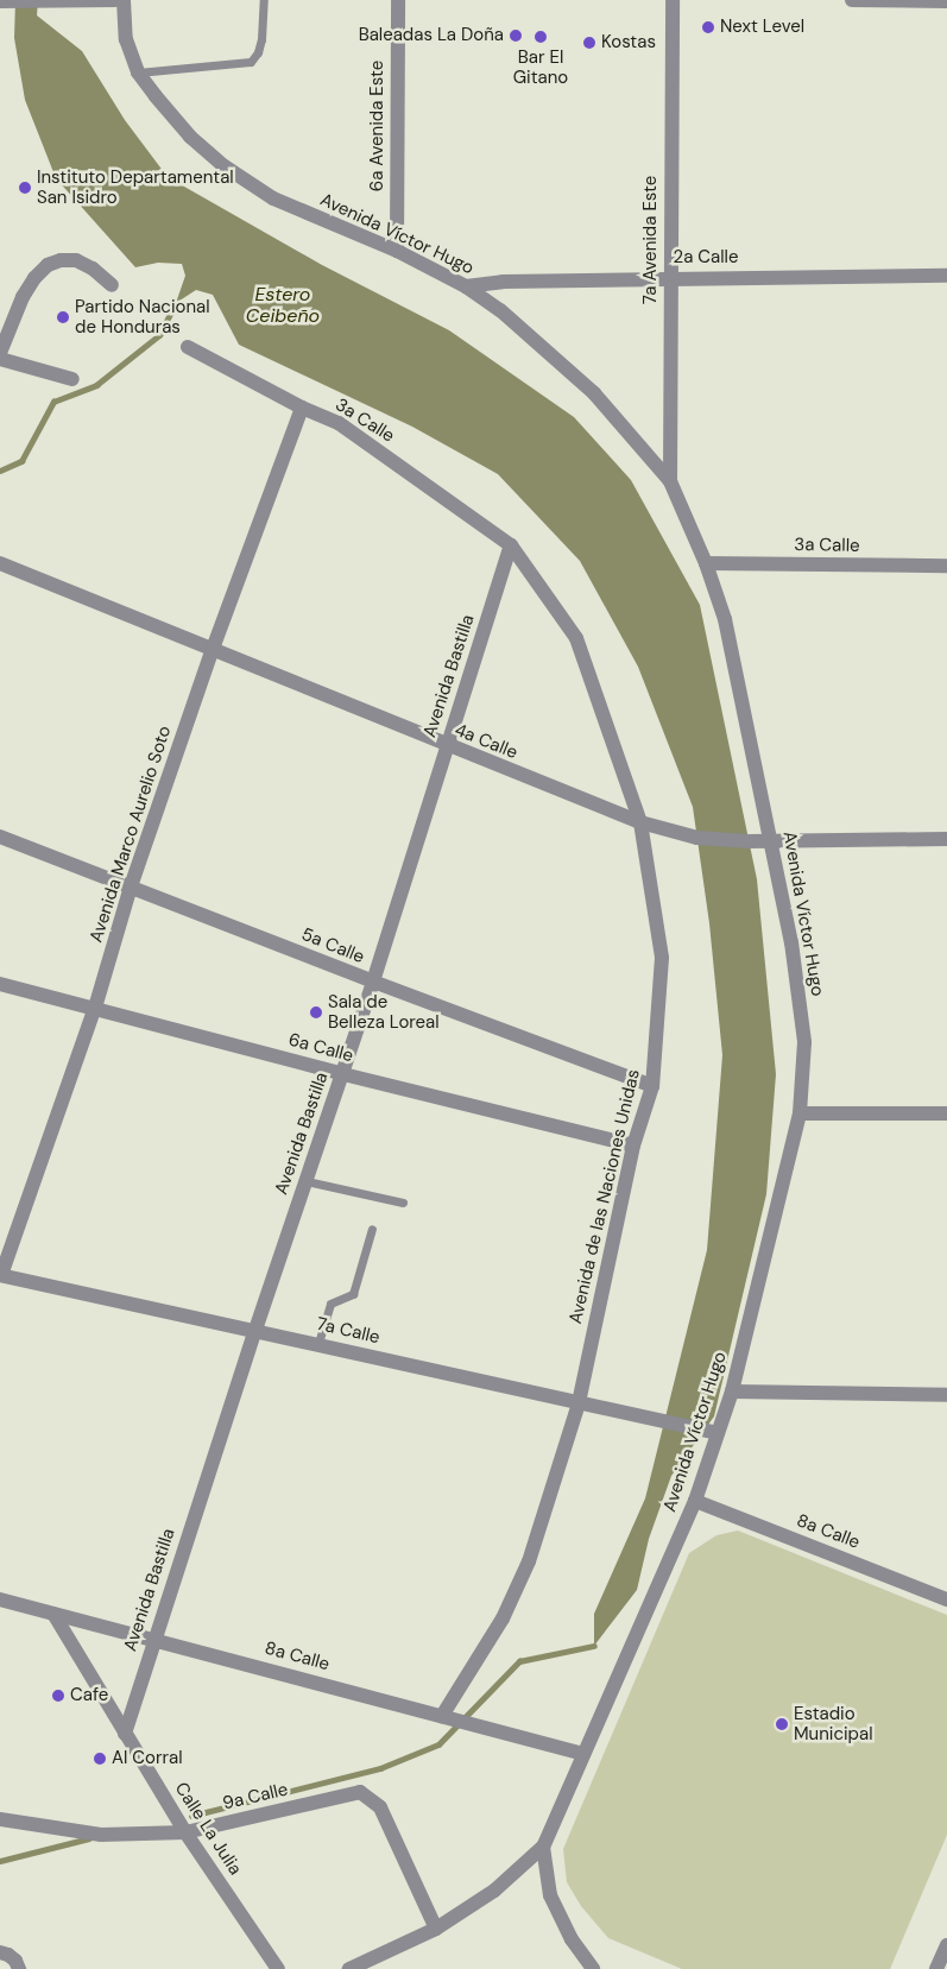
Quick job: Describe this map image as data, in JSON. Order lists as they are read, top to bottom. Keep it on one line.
{"streets":{"street":["6a Avenida Este","Avenida Víctor Hugo","7a Avenida Este","2a Calle","3a Calle","Avenida Bastilla","4a Calle","Avenida Marco Aurelio Soto","5a Calle","6a Calle","Avenida de las Naciones Unidas","7a Calle","8a Calle","9a Calle","Calle La Julia"]},"crossings":[["6a Avenida Este","Avenida Víctor Hugo"],["Avenida Víctor Hugo","7a Avenida Este"],["Avenida Víctor Hugo","2a Calle"],["Avenida Víctor Hugo","3a Calle"],["Avenida Víctor Hugo","4a Calle"],["Avenida Víctor Hugo","7a Calle"],["Avenida Víctor Hugo","8a Calle"],["Avenida Víctor Hugo","9a Calle"],["7a Avenida Este","2a Calle"],["3a Calle","Avenida Bastilla"],["3a Calle","Avenida Marco Aurelio Soto"],["3a Calle","Avenida de las Naciones Unidas"],["Avenida Bastilla","4a Calle"],["Avenida Bastilla","5a Calle"],["Avenida Bastilla","6a Calle"],["Avenida Bastilla","Avenida de las Naciones Unidas"],["Avenida Bastilla","7a Calle"],["Avenida Bastilla","8a Calle"],["Avenida Bastilla","Calle La Julia"],["4a Calle","Avenida Marco Aurelio Soto"],["4a Calle","Avenida de las Naciones Unidas"],["Avenida Marco Aurelio Soto","5a Calle"],["Avenida Marco Aurelio Soto","6a Calle"],["Avenida Marco Aurelio Soto","7a Calle"],["5a Calle","Avenida de las Naciones Unidas"],["6a Calle","Avenida de las Naciones Unidas"],["Avenida de las Naciones Unidas","7a Calle"],["Avenida de las Naciones Unidas","8a Calle"],["8a Calle","Calle La Julia"],["9a Calle","Calle La Julia"]],"water":["Estero Ceibeño"],"places":["Next Level","Baleadas La Doña","Bar El Gitano","Kostas","Instituto Departamental San Isidro","Partido Nacional de Honduras","Sala de Belleza Loreal","Cafe","Estadio Municipal","Al Corral"]}
